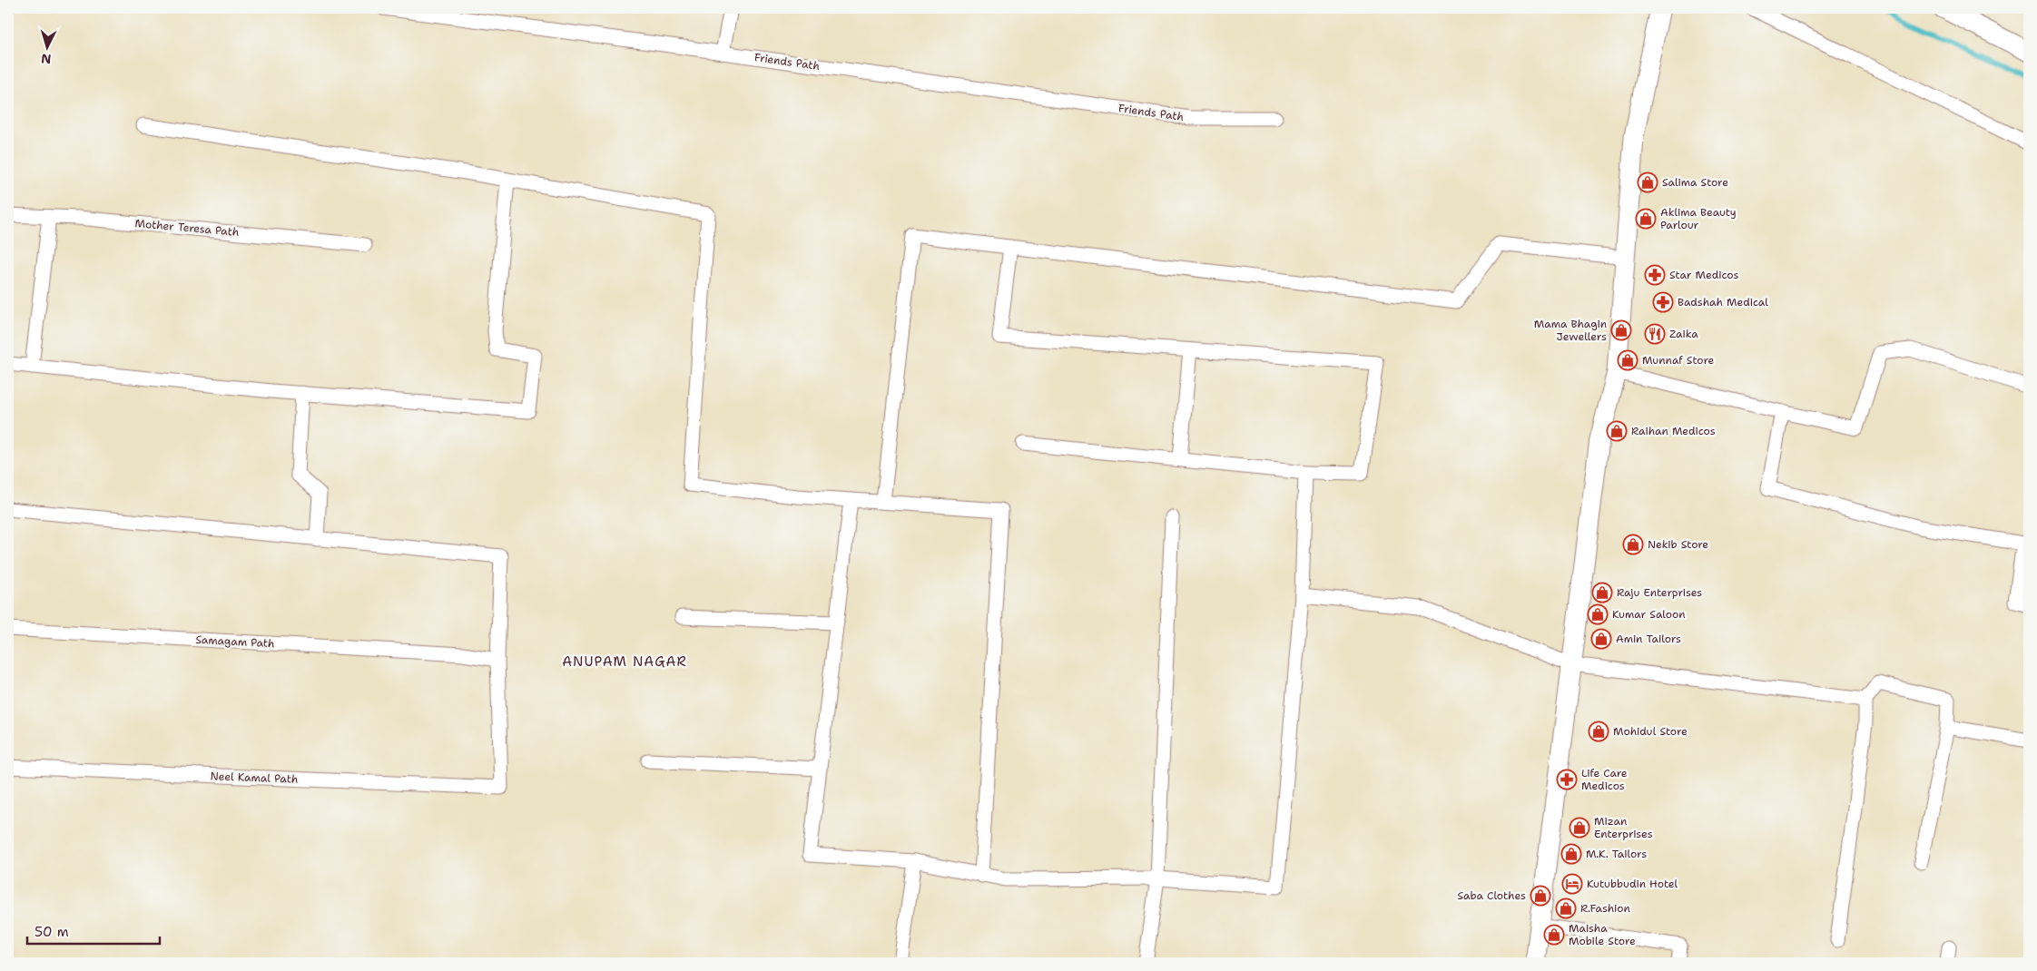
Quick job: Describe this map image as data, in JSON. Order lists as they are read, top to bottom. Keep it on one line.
{"streets":{"street":["Friends Path","Mother Teresa Path","Samagam Path","Neel Kamal Path"]},"crossings":[["Samagam Path","Neel Kamal Path"]],"districts":["ANUPAM NAGAR"],"places":{"shop":["Salima Store","Aklima Beauty Parlour","Mama Bhagin Jewellers","Munnaf Store","Raihan Medicos","Nekib Store","Raju Enterprises","Kumar Saloon","Amin Tailors","Mohidul Store","Mizan Enterprises","M.K. Tailors","Saba Clothes","R.Fashion","Maisha Mobile Store"],"pharmacy":["Star Medicos","Badshah Medical","Life Care Medicos"],"restaurant":["Zaika"],"hotel":["Kutubbudin Hotel"]},"scale_bar":"50 m","north":"bottom"}
